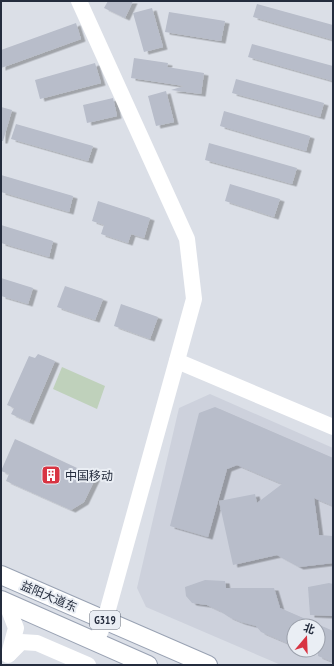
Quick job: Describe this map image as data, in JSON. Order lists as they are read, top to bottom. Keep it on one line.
{"streets":{"main road":["益阳大道东","G319"]},"places":{"building":["中国移动"]},"north":"top"}
